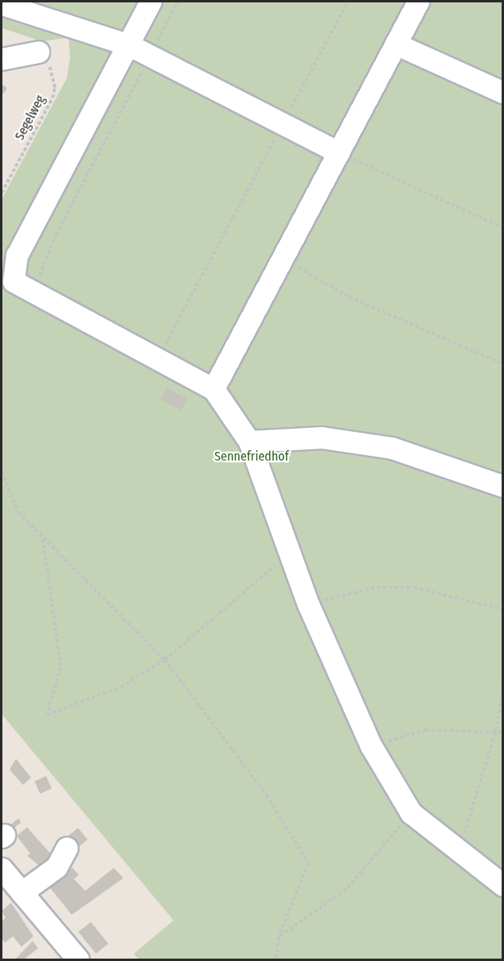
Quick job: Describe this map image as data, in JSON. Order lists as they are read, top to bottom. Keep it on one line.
{"streets":{"path":["Segelweg"]},"parks":["Sennefriedhof"]}
